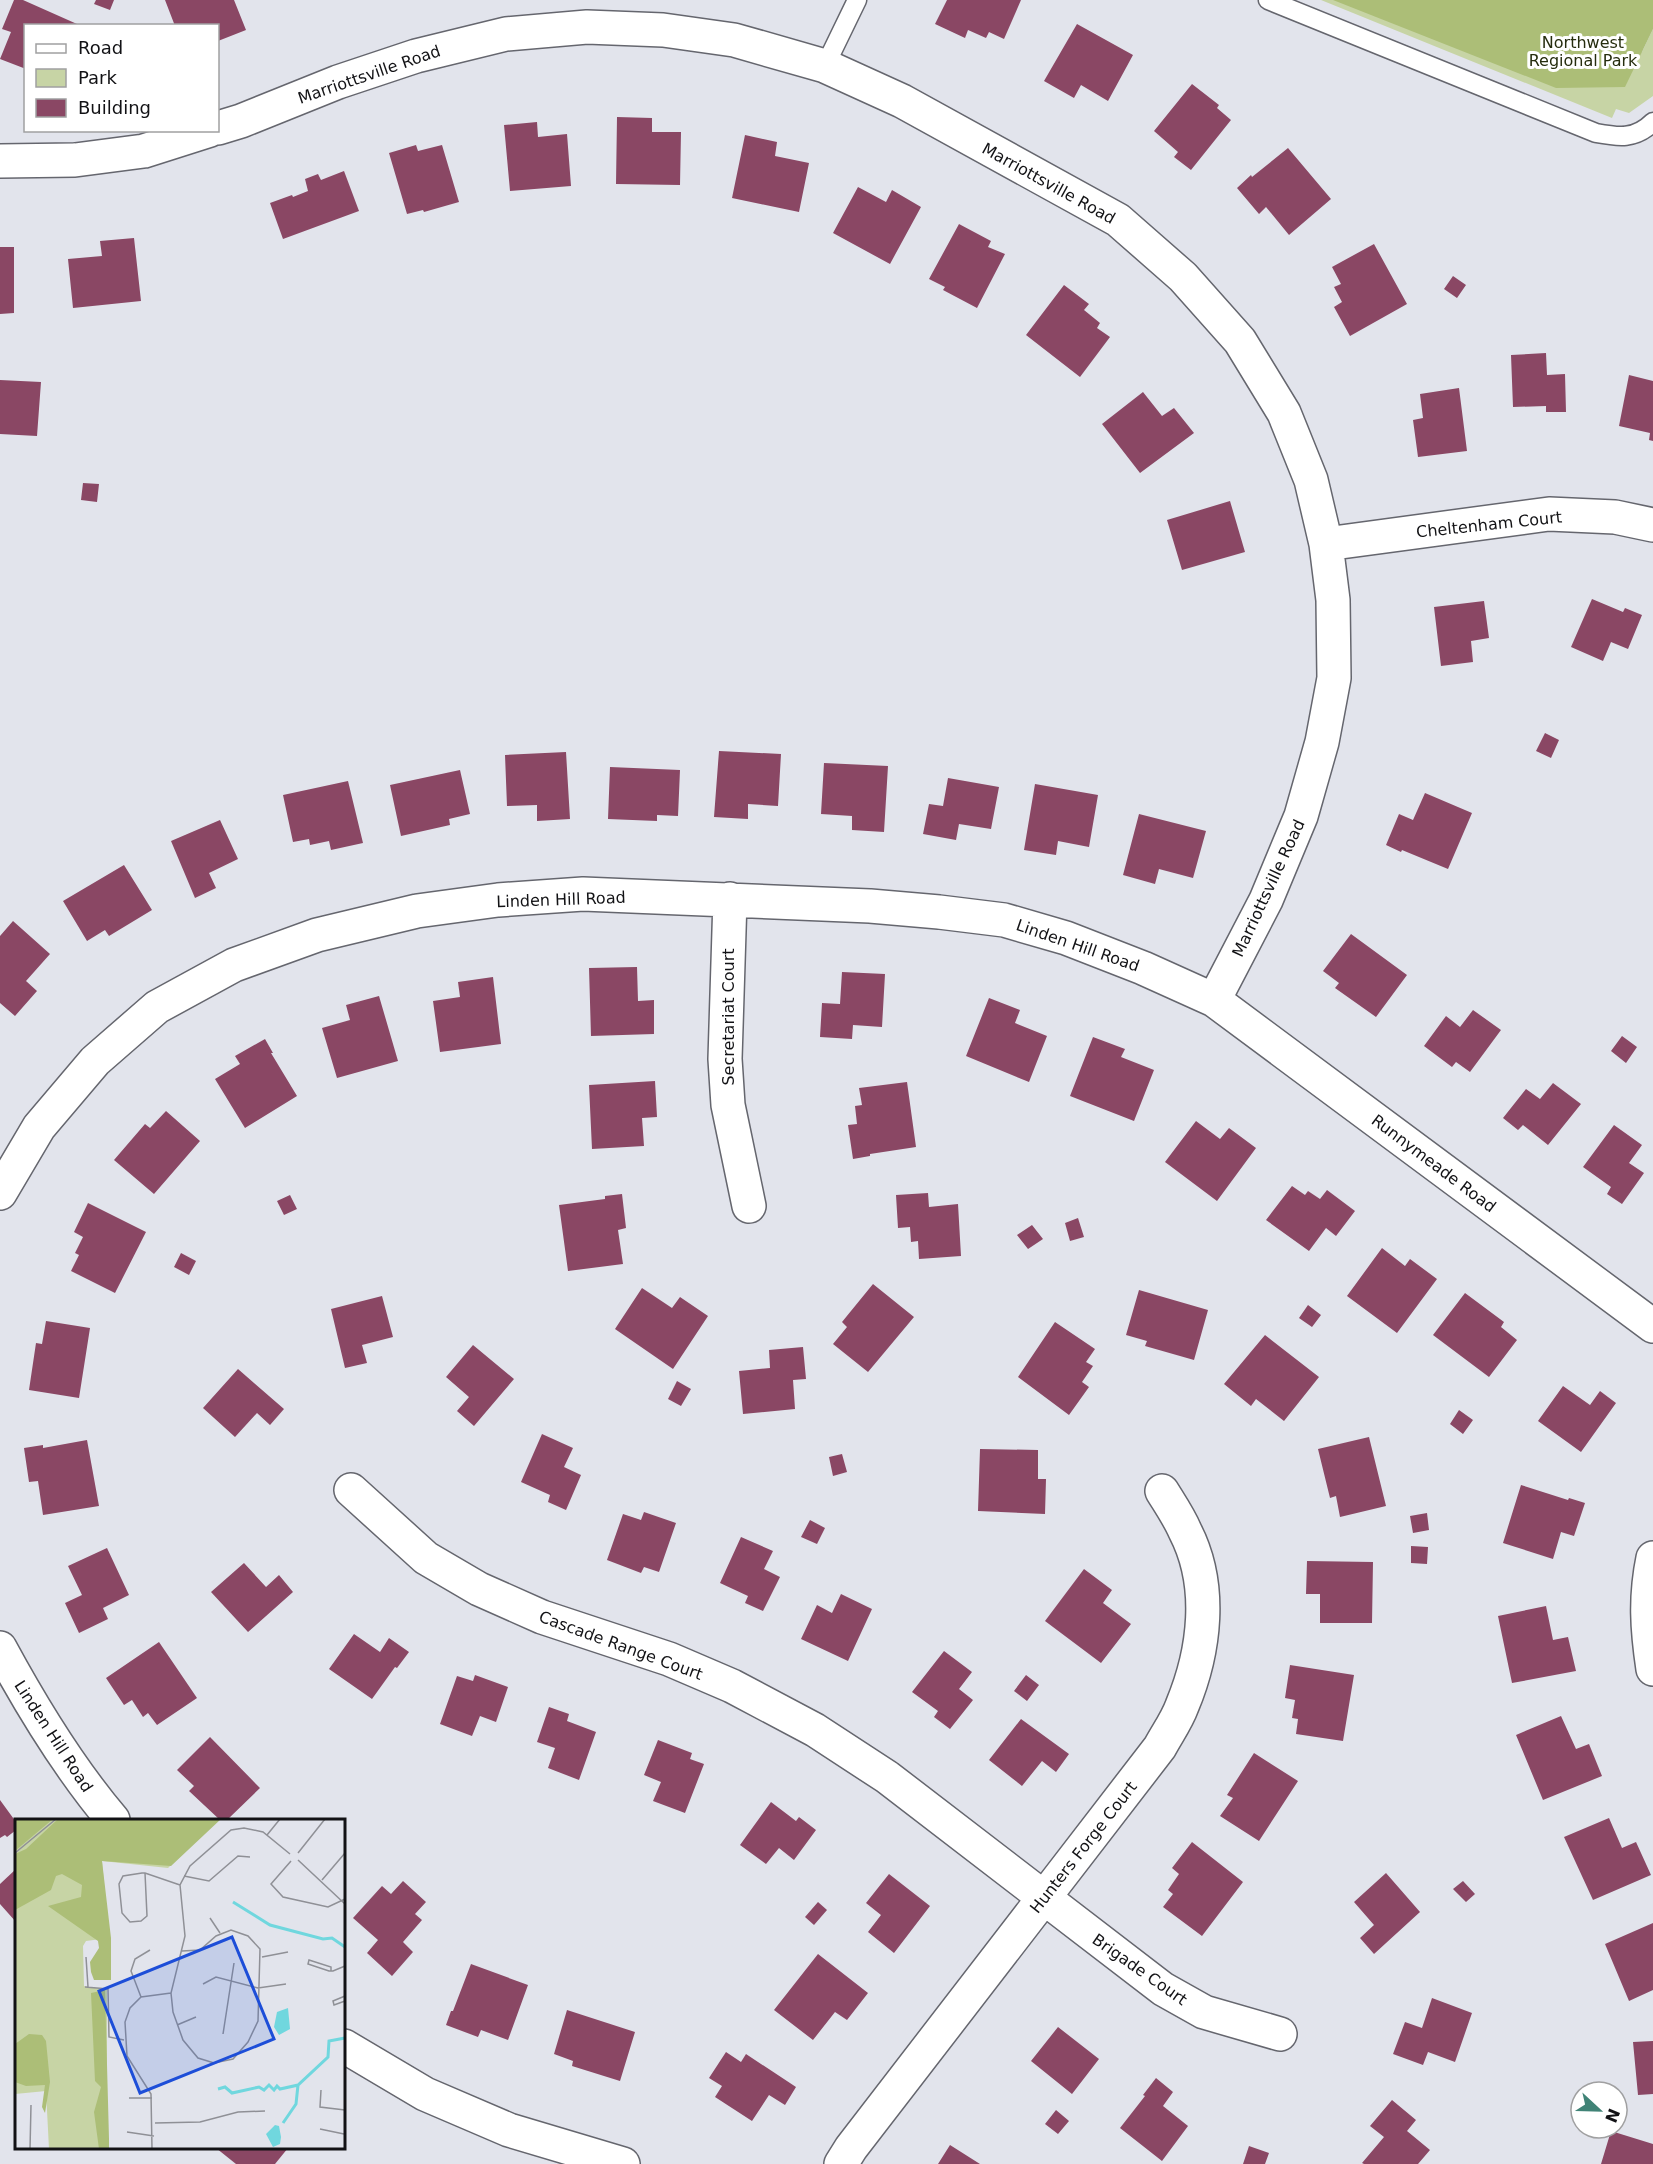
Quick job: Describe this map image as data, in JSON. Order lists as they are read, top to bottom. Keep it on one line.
{"streets":{"street":["Marriottsville Road","Cheltenham Court","Linden Hill Road","Secretariat Court","Runnymeade Road","Cascade Range Court","Hunters Forge Court","Brigade Court"]},"crossings":[["Marriottsville Road","Cheltenham Court"],["Marriottsville Road","Linden Hill Road"],["Marriottsville Road","Runnymeade Road"],["Linden Hill Road","Secretariat Court"],["Linden Hill Road","Runnymeade Road"],["Cascade Range Court","Hunters Forge Court"],["Cascade Range Court","Brigade Court"],["Hunters Forge Court","Brigade Court"]],"parks":["Northwest Regional Park"],"legend":["Road","Park","Building"],"north":"right"}
